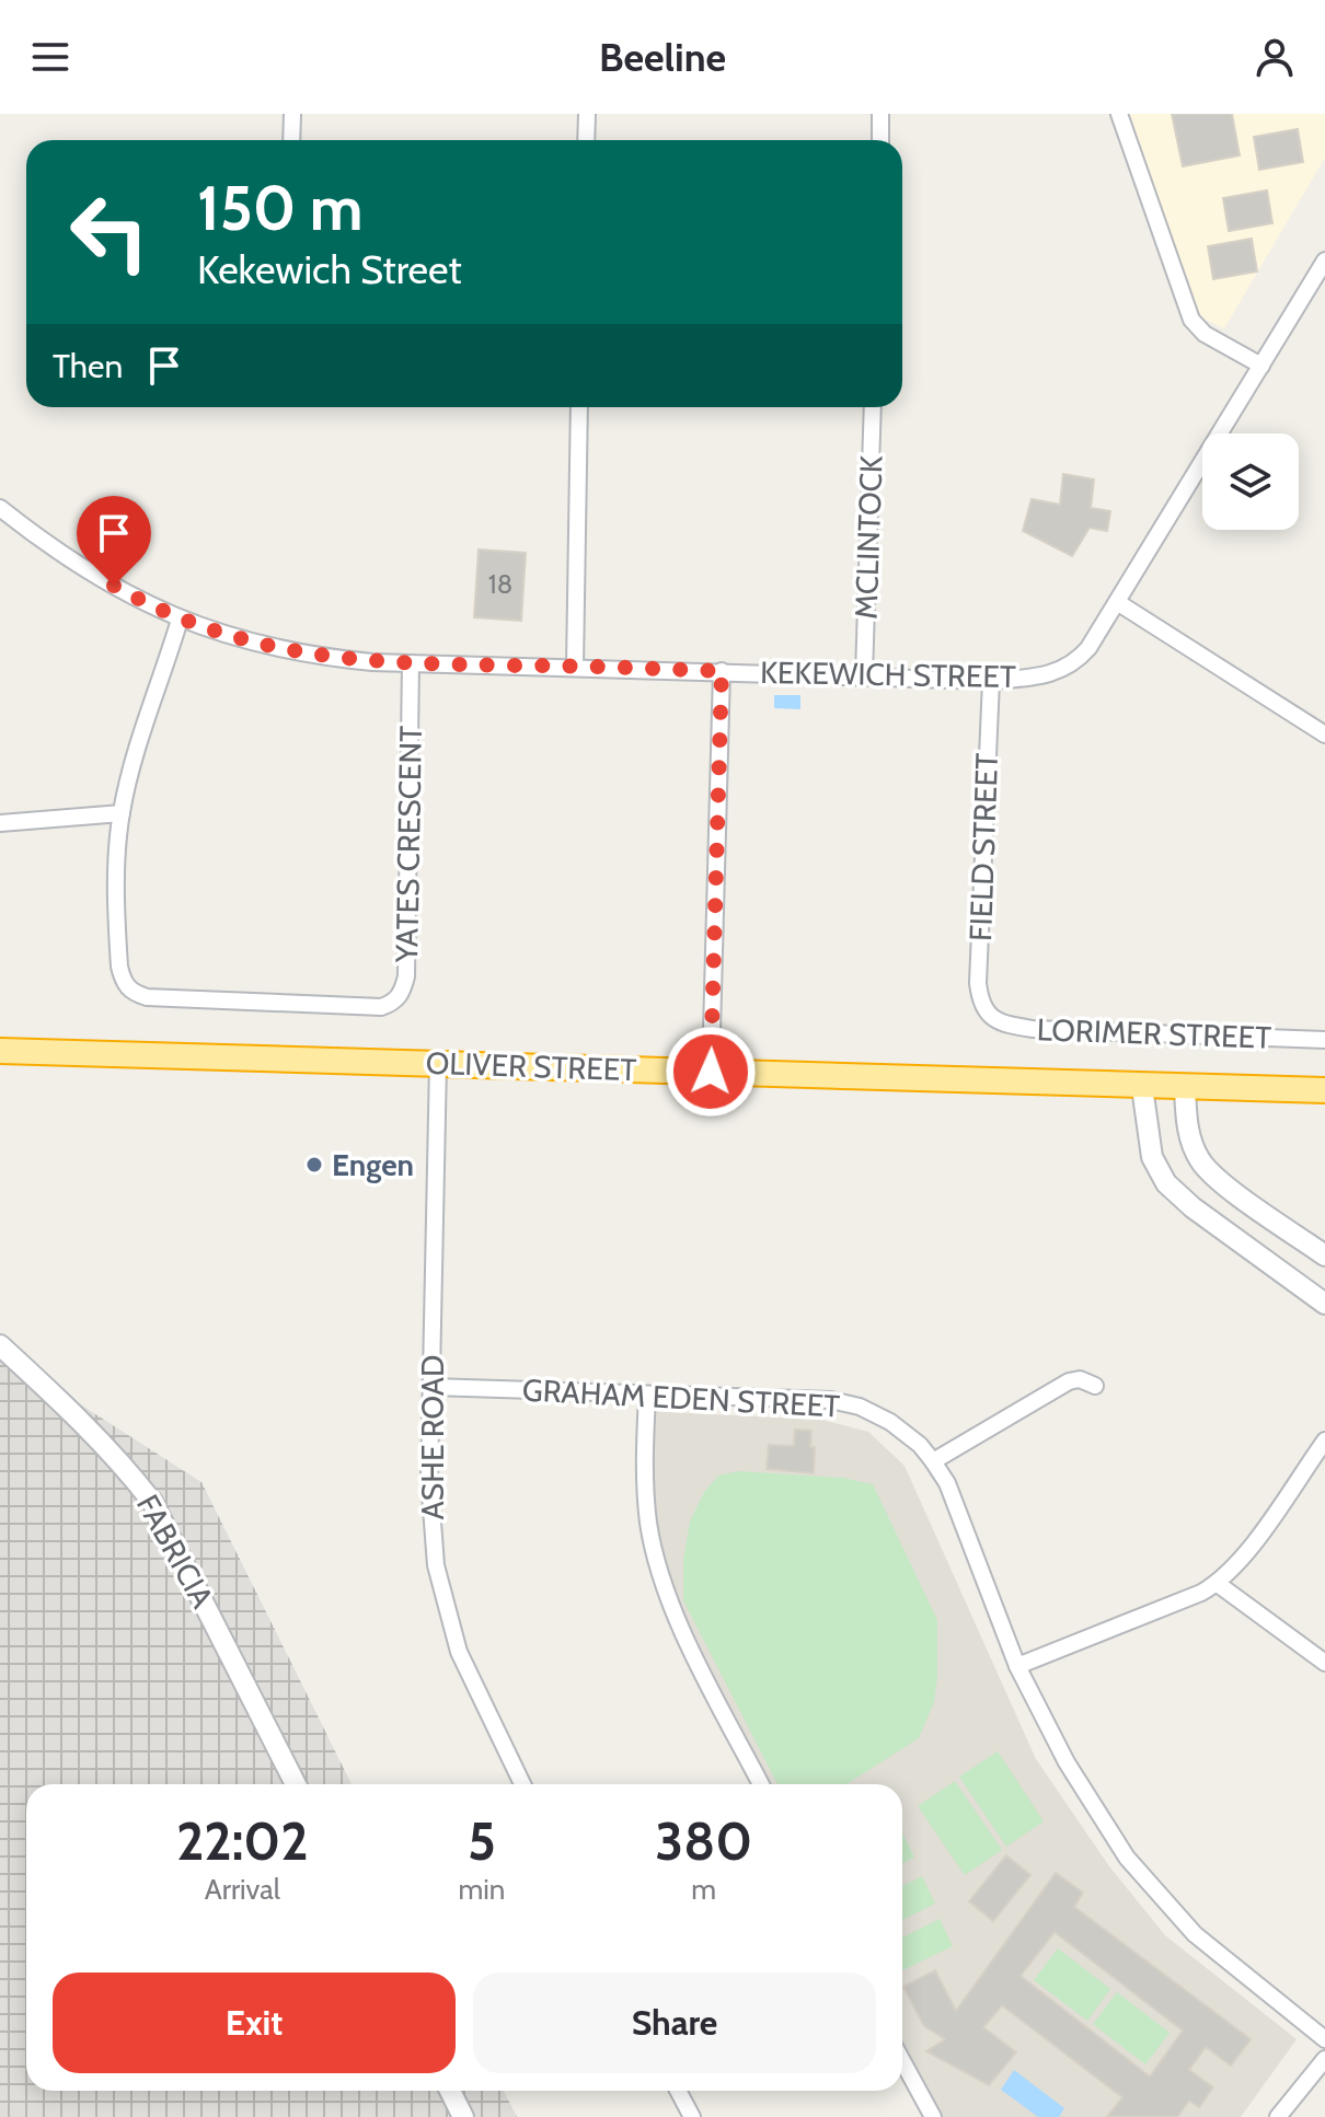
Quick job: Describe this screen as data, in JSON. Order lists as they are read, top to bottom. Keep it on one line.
{"streets":{"highway":["OLIVER STREET"],"street":["MCLINTOCK","KEKEWICH STREET","YATES CRESCENT","FIELD STREET","LORIMER STREET","GRAHAM EDEN STREET","ASHE ROAD","FABRICIA"]},"crossings":[["MCLINTOCK","KEKEWICH STREET"],["KEKEWICH STREET","YATES CRESCENT"],["KEKEWICH STREET","FIELD STREET"],["FIELD STREET","LORIMER STREET"],["OLIVER STREET","ASHE ROAD"],["GRAHAM EDEN STREET","ASHE ROAD"]],"places":["Engen"],"house_numbers":["18"],"page":{"header":"Beeline","turn":["150 m","Kekewich Street"],"then":"Then","eta":["22:02","Arrival","5","min","380","m"],"buttons":["Exit","Share"]}}
